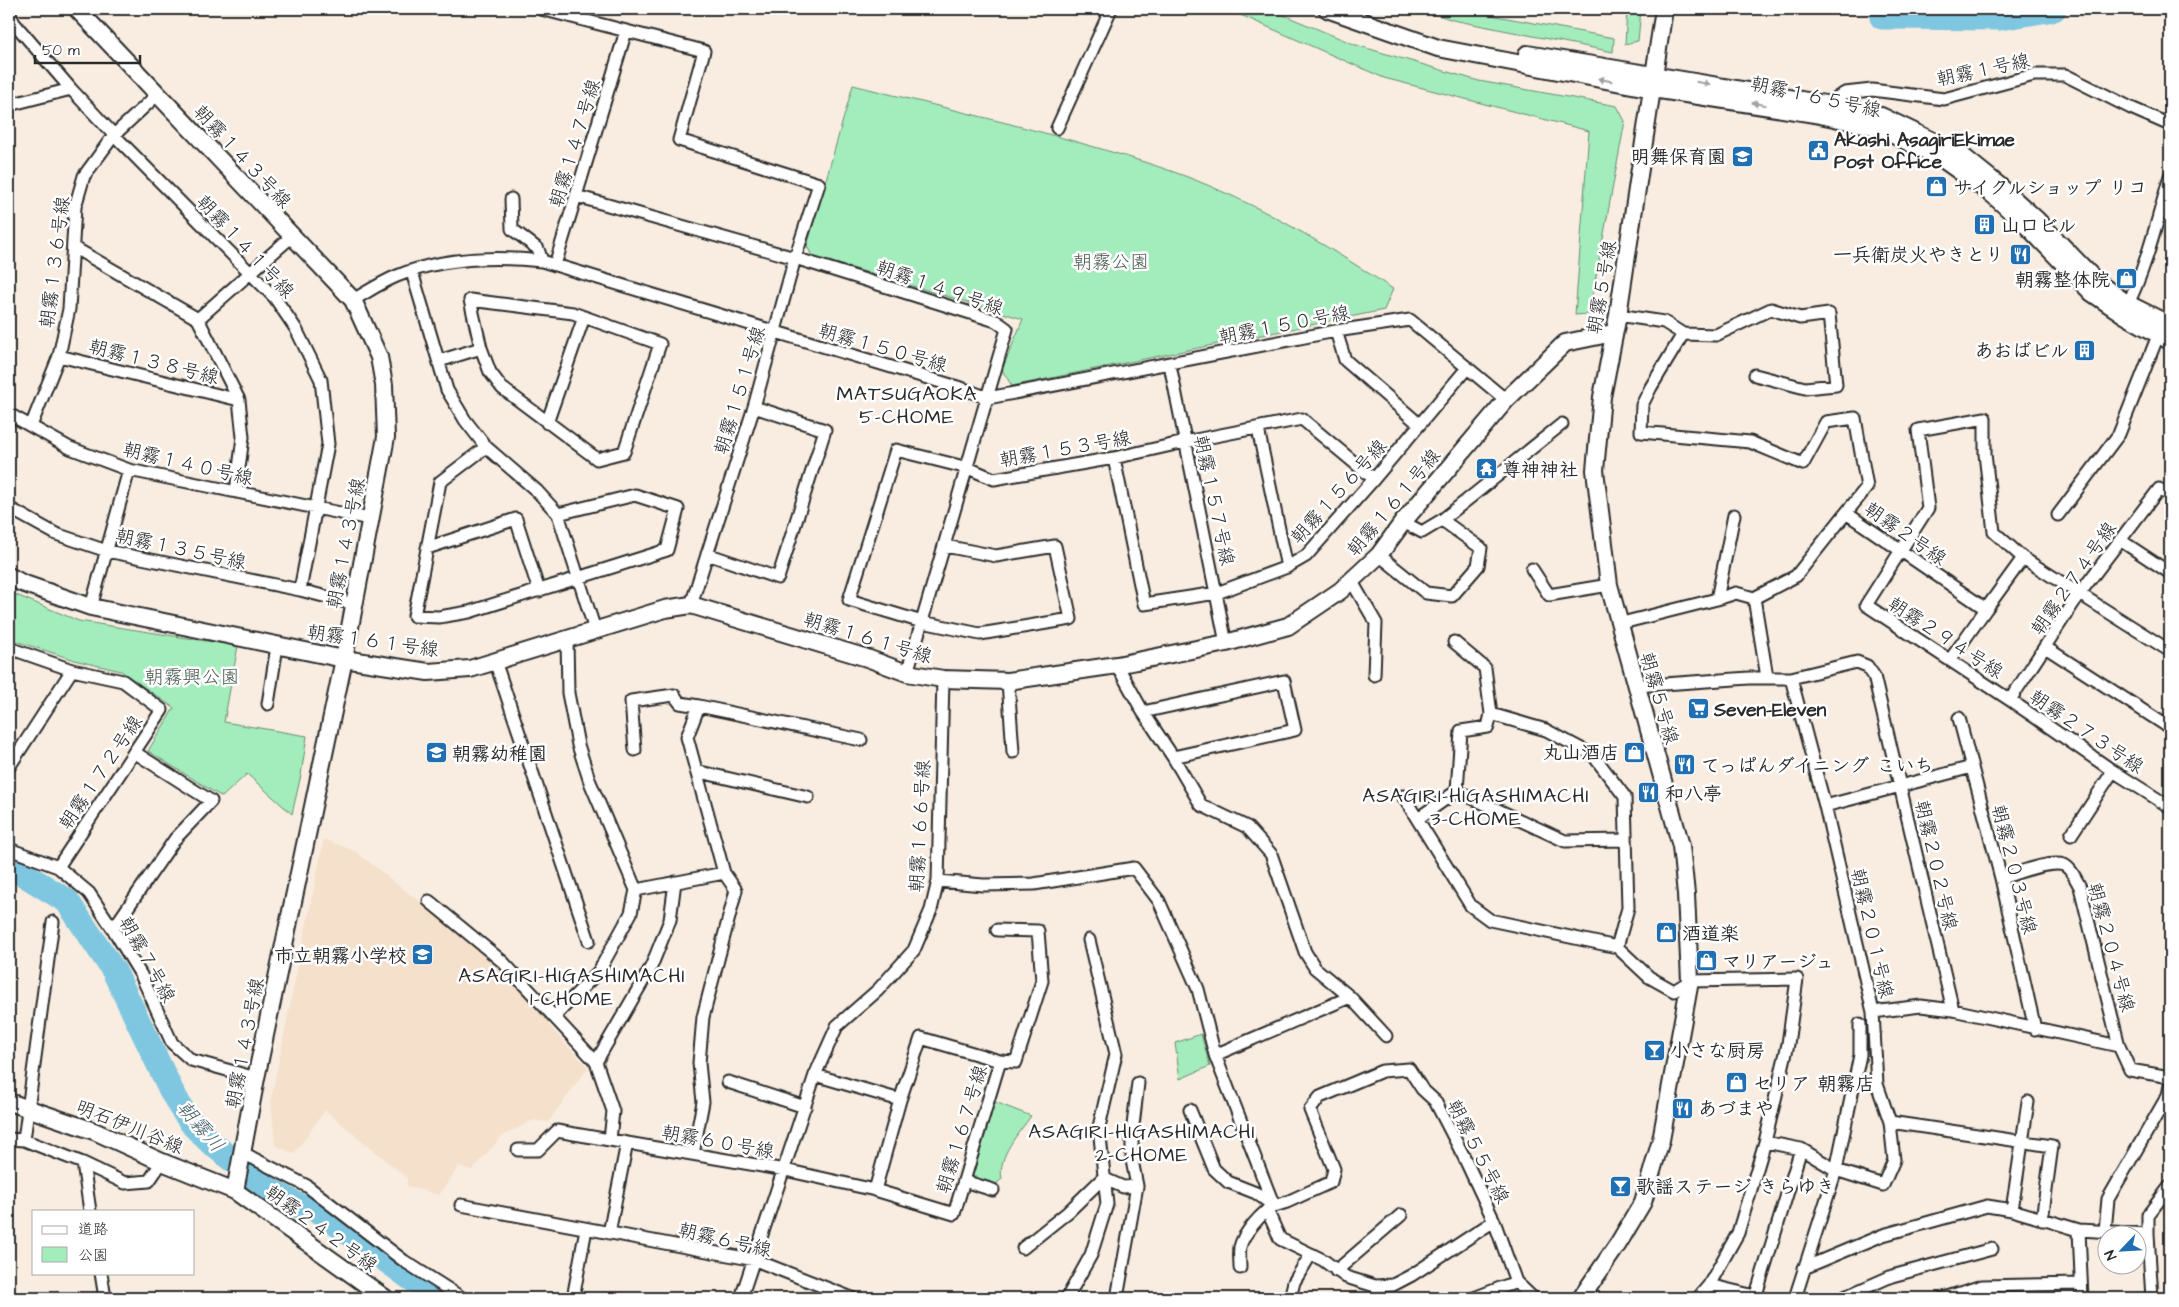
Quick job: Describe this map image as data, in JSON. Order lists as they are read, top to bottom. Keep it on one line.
{"streets":{"street":["朝霧１号線","朝霧１６５号線","朝霧１４７号線","朝霧１４３号線","朝霧１４１号線","朝霧１３６号線","朝霧１４９号線","朝霧５号線","朝霧１５０号線","朝霧１３８号線","朝霧１５１号線","朝霧１５３号線","朝霧１４０号線","朝霧１５６号線","朝霧１５７号線","朝霧１６１号線","朝霧２号線","朝霧１３５号線","朝霧２７４号線","朝霧２９４号線","朝霧２７３号線","朝霧１７２号線","朝霧１６６号線","朝霧２０２号線","朝霧２０３号線","朝霧２０１号線","朝霧２０４号線","朝霧７号線","明石伊川谷線","朝霧１６７号線","朝霧６０号線","朝霧５５号線","朝霧２４２号線","朝霧６号線"]},"crossings":[["朝霧１号線","朝霧１６５号線"],["朝霧１６５号線","朝霧５号線"],["朝霧１４７号線","朝霧１４９号線"],["朝霧１４７号線","朝霧１５０号線"],["朝霧１４７号線","朝霧１５１号線"],["朝霧１４３号線","朝霧１３６号線"],["朝霧１４３号線","朝霧１５０号線"],["朝霧１４３号線","朝霧１４０号線"],["朝霧１４３号線","朝霧１６１号線"],["朝霧１４３号線","朝霧１３５号線"],["朝霧１４３号線","朝霧７号線"],["朝霧１４３号線","明石伊川谷線"],["朝霧１４３号線","朝霧２４２号線"],["朝霧１４１号線","朝霧１３６号線"],["朝霧１４１号線","朝霧１４０号線"],["朝霧１４１号線","朝霧１３５号線"],["朝霧１３６号線","朝霧１３８号線"],["朝霧１３６号線","朝霧１４０号線"],["朝霧１４９号線","朝霧１５０号線"],["朝霧１４９号線","朝霧１５１号線"],["朝霧１４９号線","朝霧１５３号線"],["朝霧１４９号線","朝霧１６１号線"],["朝霧５号線","朝霧１６１号線"],["朝霧５号線","朝霧２０２号線"],["朝霧１５０号線","朝霧１５１号線"],["朝霧１５０号線","朝霧１５６号線"],["朝霧１５０号線","朝霧１５７号線"],["朝霧１５０号線","朝霧１６１号線"],["朝霧１５１号線","朝霧１６１号線"],["朝霧１５３号線","朝霧１５６号線"],["朝霧１５３号線","朝霧１５７号線"],["朝霧１５６号線","朝霧１５７号線"],["朝霧１５７号線","朝霧１６１号線"],["朝霧１６１号線","朝霧１６６号線"],["朝霧２号線","朝霧２９４号線"],["朝霧２７４号線","朝霧２９４号線"],["朝霧２７４号線","朝霧２７３号線"],["朝霧２９４号線","朝霧２７３号線"],["朝霧１７２号線","朝霧７号線"],["朝霧１６６号線","朝霧１６７号線"],["朝霧１６６号線","朝霧６０号線"],["朝霧２０２号線","朝霧２０１号線"],["朝霧２０３号線","朝霧２０１号線"],["朝霧２０３号線","朝霧２０４号線"],["朝霧２０１号線","朝霧２０４号線"],["明石伊川谷線","朝霧２４２号線"],["朝霧１６７号線","朝霧６０号線"],["朝霧６０号線","朝霧６号線"]],"districts":["MATSUGAOKA 5-CHOME","ASAGIRI-HIGASHIMACHI 3-CHOME","ASAGIRI-HIGASHIMACHI 1-CHOME","ASAGIRI-HIGASHIMACHI 2-CHOME"],"water":["朝霧川"],"parks":["朝霧公園","朝霧興公園"],"places":{"public building":["Akashi AsagiriEkimae Post Office"],"school or university":["明舞保育園","朝霧幼稚園","市立朝霧小学校"],"shop":["サイクルショップ リコ","朝霧整体院","丸山酒店","酒道楽","マリアージュ","セリア 朝霧店"],"building":["山口ビル","あおばビル"],"restaurant":["一兵衛炭火やきとり","てっぱんダイニング こいち","和八亭","あづまや"],"temple":["尊神神社"],"supermarket":["Seven-Eleven"],"bar":["小さな厨房","歌謡ステージ きらゆき"]},"legend":["道路","公園"],"scale_bar":"50 m","north":"bottom left"}
